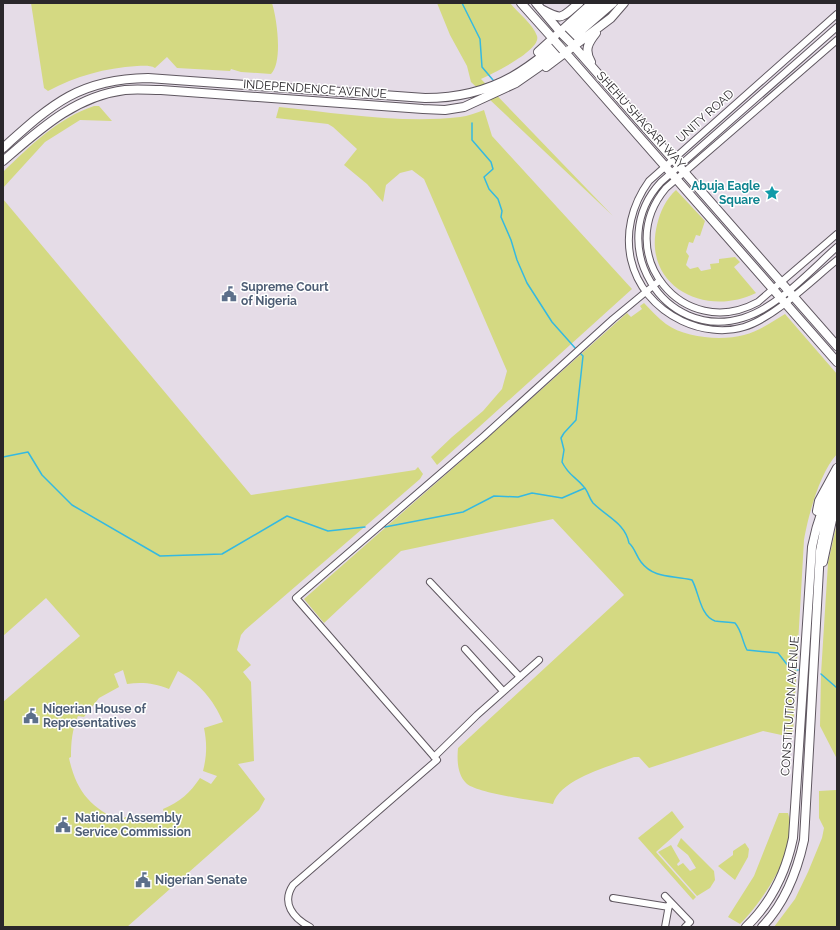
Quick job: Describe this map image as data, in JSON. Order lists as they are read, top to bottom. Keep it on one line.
{"streets":{"main road":["INDEPENDENCE AVENUE","SHEHU SHAGARI WAY","CONSTITUTION AVENUE"],"street":["UNITY ROAD"]},"crossings":[["UNITY ROAD","SHEHU SHAGARI WAY"]],"places":{"place":["Abuja Eagle Square"],"public building":["Supreme Court of Nigeria","Nigerian House of Representatives","National Assembly Service Commission","Nigerian Senate"]}}
